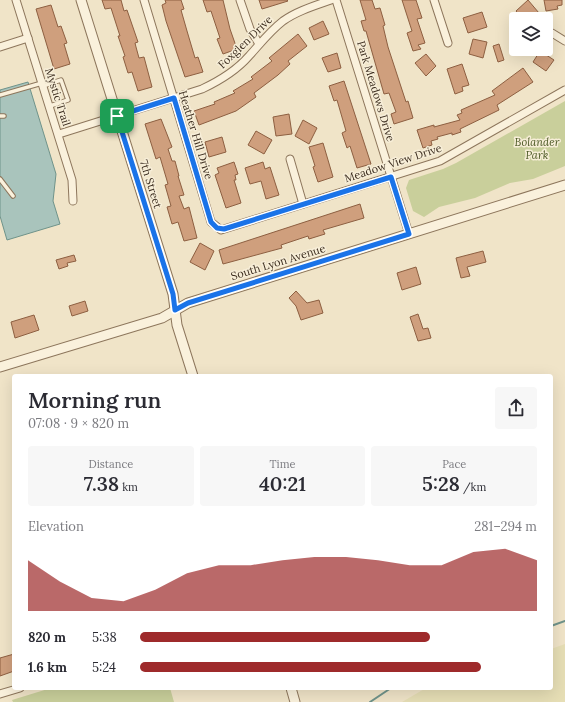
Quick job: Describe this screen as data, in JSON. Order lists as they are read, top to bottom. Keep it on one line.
{"streets":{"street":["Foxglen Drive","Park Meadows Drive","Mystic Trail","Heather Hill Drive","Meadow View Drive","7th Street","South Lyon Avenue"]},"crossings":[["Foxglen Drive","Mystic Trail"],["Foxglen Drive","Heather Hill Drive"],["Foxglen Drive","7th Street"],["Park Meadows Drive","Meadow View Drive"],["Park Meadows Drive","South Lyon Avenue"],["Heather Hill Drive","Meadow View Drive"],["7th Street","South Lyon Avenue"]],"parks":["Bolander Park"],"page":{"heading":["Morning run","07:08 · 9 × 820 m"],"stats":[["Distance","7.38 km"],["Time","40:21"],["Pace","5:28 /km"]],"chart":["Elevation","281–294 m"],"list":[{"name":"820 m","note":"5:38"},{"name":"1.6 km","note":"5:24"}]}}
